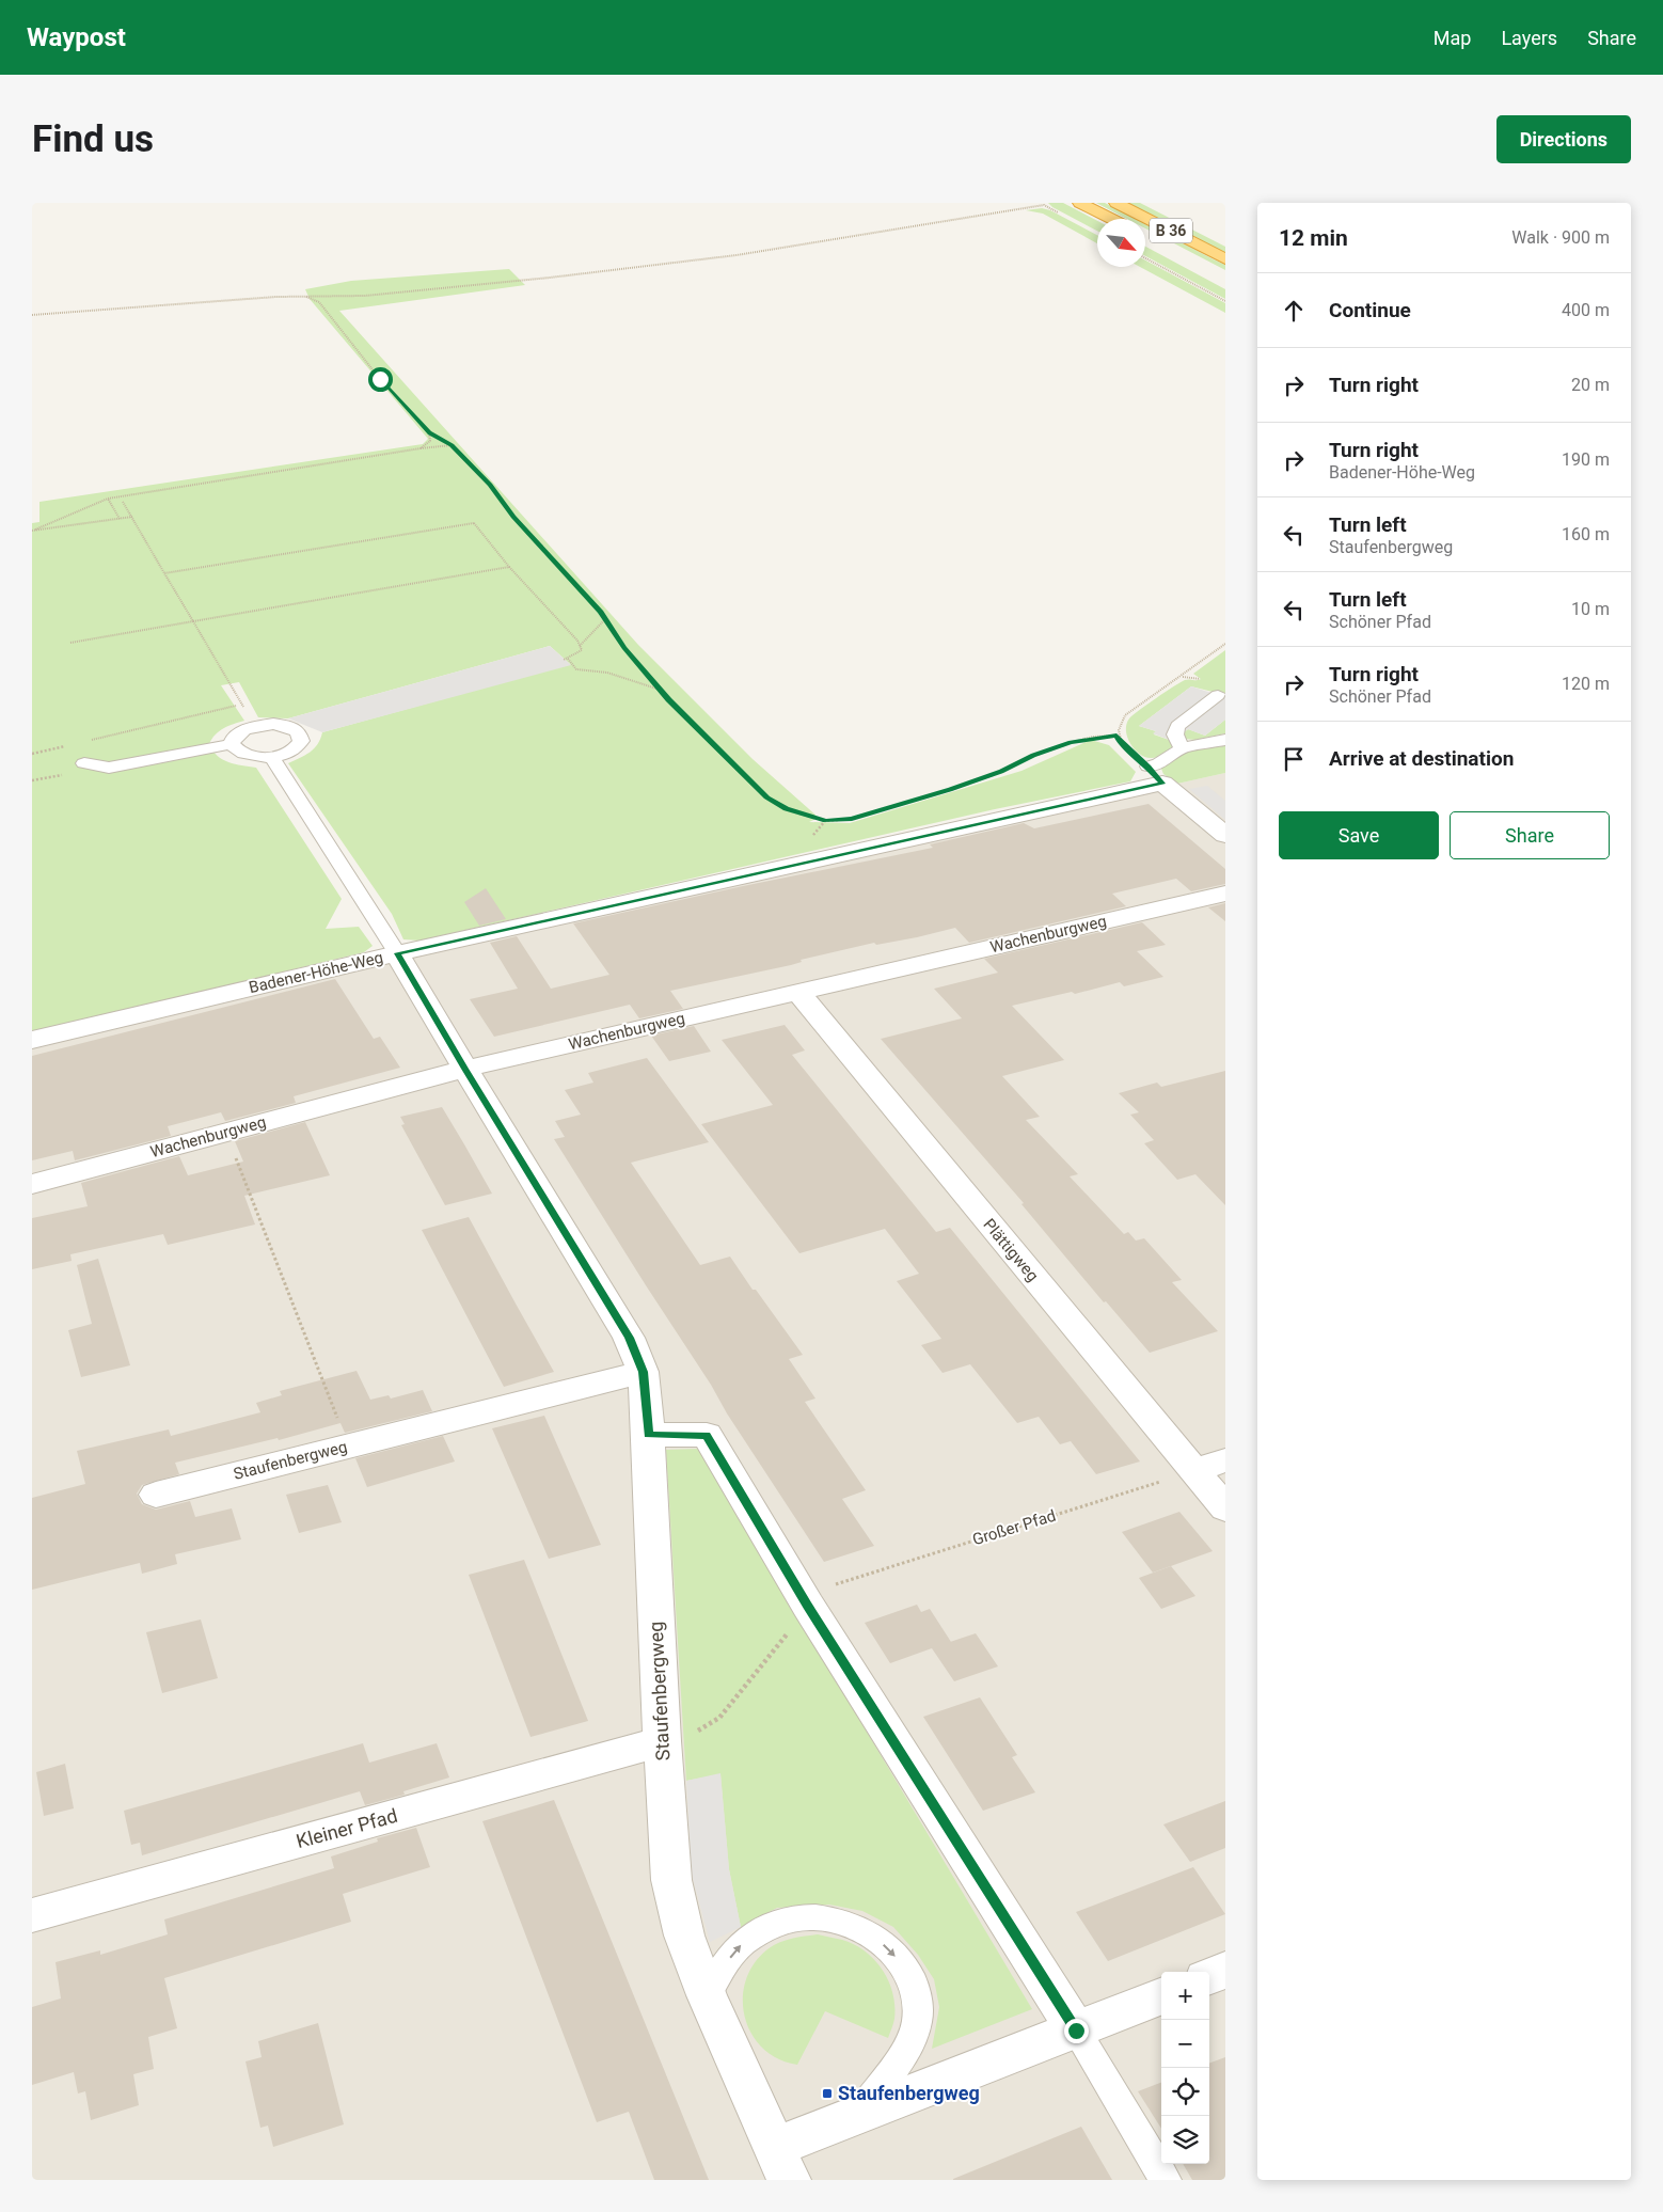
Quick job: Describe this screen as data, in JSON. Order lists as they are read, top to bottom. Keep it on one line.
{"streets":{"highway":["B 36"],"street":["Wachenburgweg","Badener-Höhe-Weg","Plättigweg","Staufenbergweg","Kleiner Pfad"],"path":["Großer Pfad"]},"crossings":[["Wachenburgweg","Plättigweg"],["Wachenburgweg","Staufenbergweg"],["Badener-Höhe-Weg","Staufenbergweg"],["Plättigweg","Großer Pfad"],["Staufenbergweg","Kleiner Pfad"]],"places":{"transit":["Staufenbergweg"]},"north":"bottom right","page":{"header":"Waypost","nav":["Map","Layers","Share"],"buttons":["Directions",["Save","Share"]],"title":"Find us","heading":["12 min","Walk · 900 m"],"list":[["Continue","400 m"],["Turn right","20 m"],["Turn right","Badener-Höhe-Weg","190 m"],["Turn left","Staufenbergweg","160 m"],["Turn left","Schöner Pfad","10 m"],["Turn right","Schöner Pfad","120 m"],"Arrive at destination"],"map_buttons":["+","−"]}}
